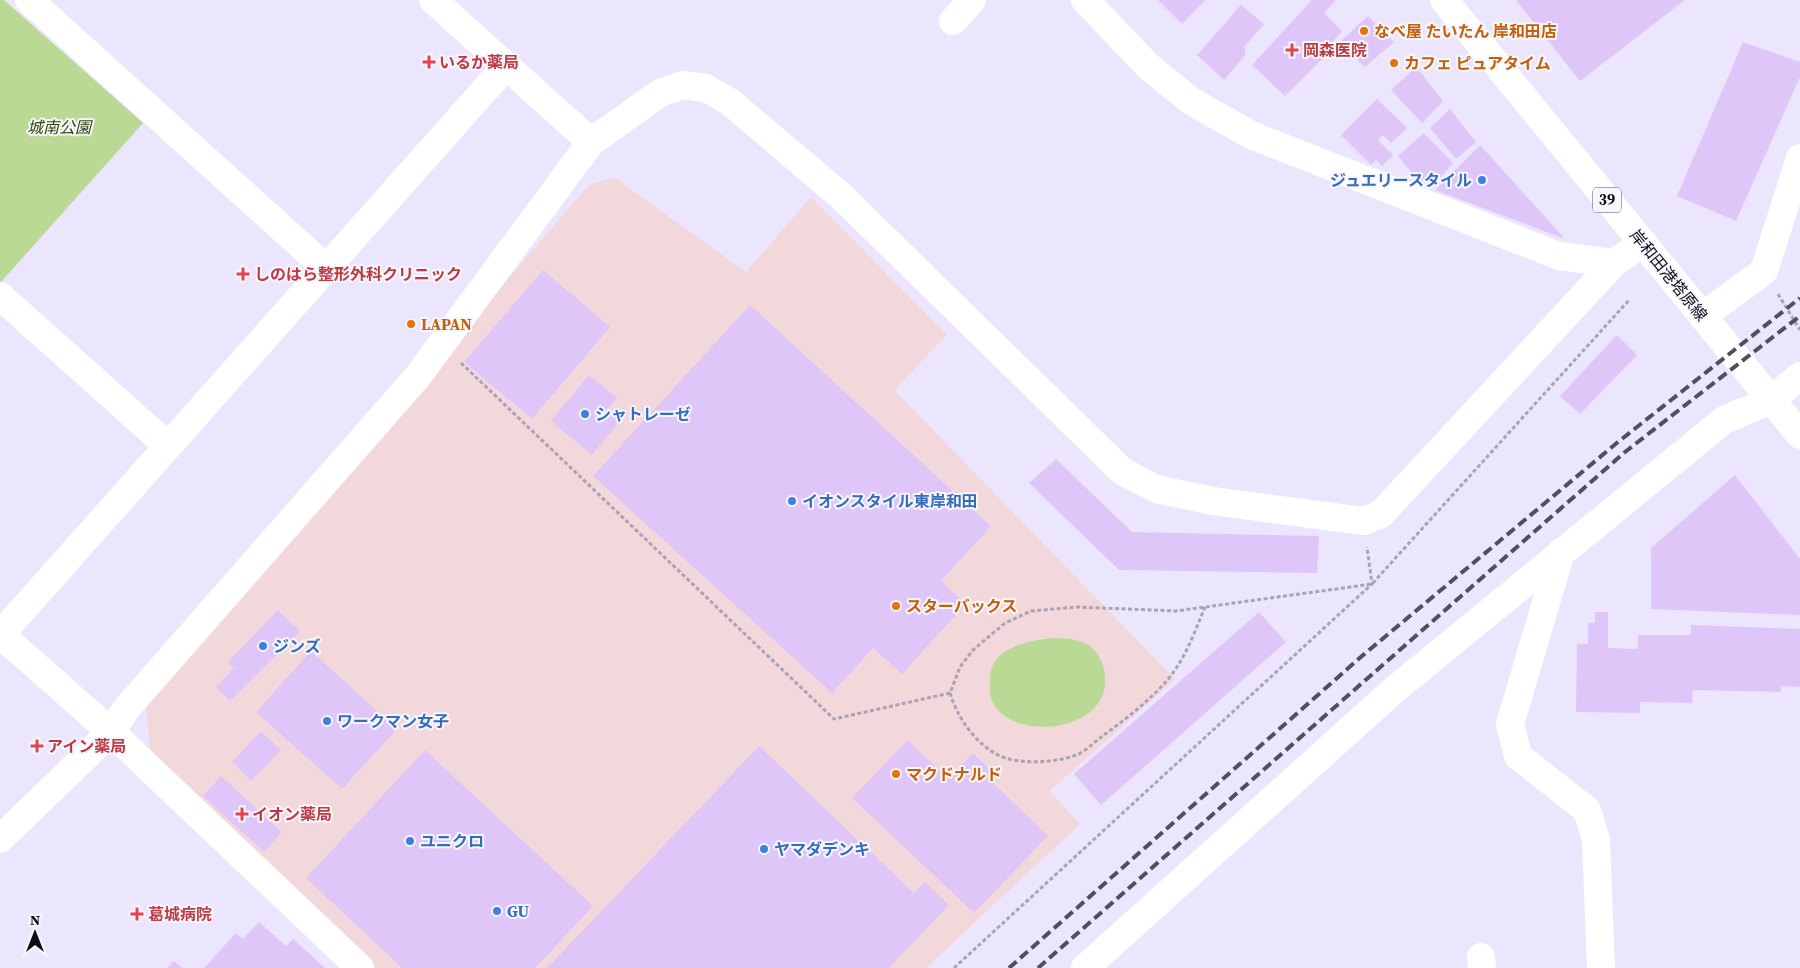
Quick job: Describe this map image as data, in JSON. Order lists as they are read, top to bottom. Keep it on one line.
{"streets":{"street":["39","岸和田港塔原線"]},"parks":["城南公園"],"places":{"other":["なべ屋 たいたん 岸和田店","カフェ ピュアタイム","ジュエリースタイル","LAPAN","シャトレーゼ","イオンスタイル東岸和田","スターバックス","ジンズ","ワークマン女子","マクドナルド","ユニクロ","ヤマダデンキ","GU"],"health":["岡森医院","いるか薬局","しのはら整形外科クリニック","アイン薬局","イオン薬局","葛城病院"]},"north":"top"}
